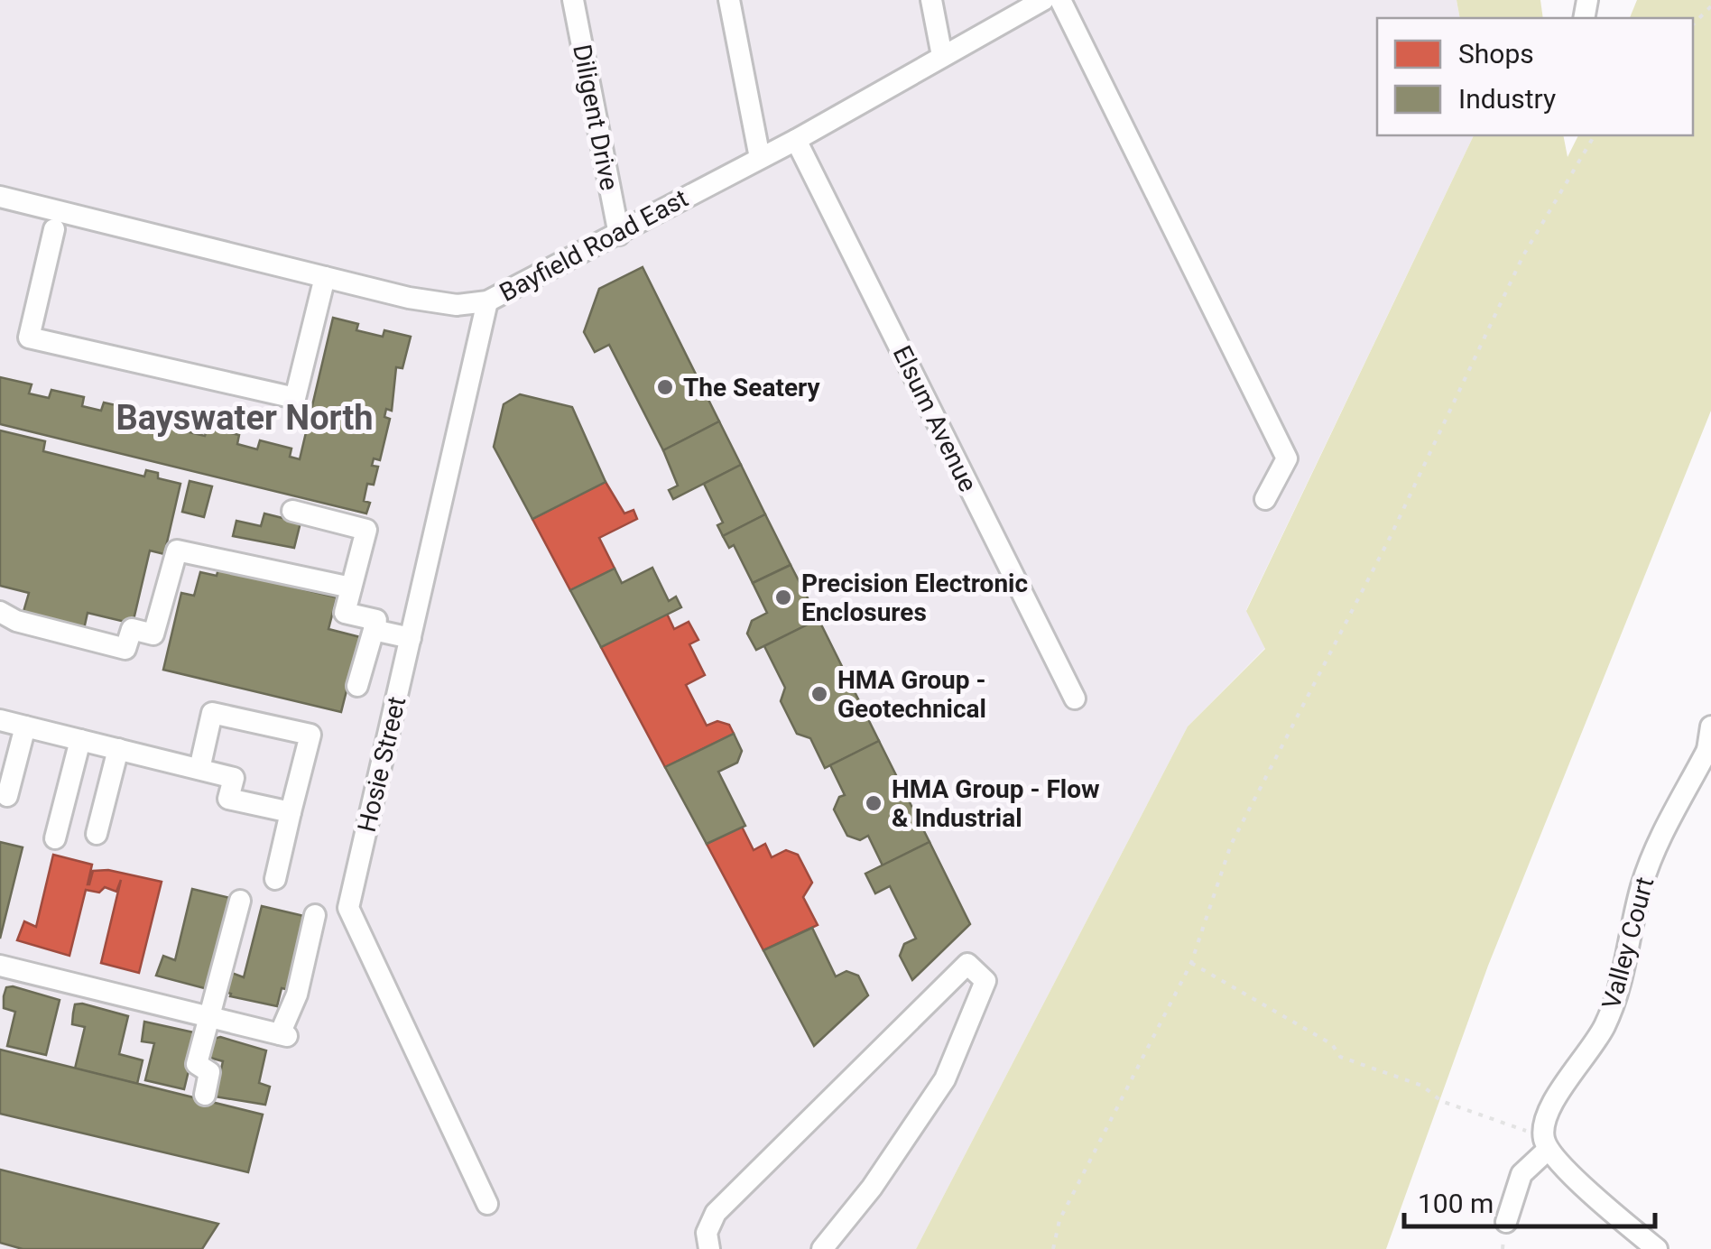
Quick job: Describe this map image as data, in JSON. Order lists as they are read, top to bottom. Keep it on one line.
{"streets":{"street":["Diligent Drive","Bayfield Road East","Elsum Avenue","Hosie Street","Valley Court"]},"crossings":[["Diligent Drive","Bayfield Road East"],["Bayfield Road East","Elsum Avenue"],["Bayfield Road East","Hosie Street"]],"districts":["Bayswater North"],"places":["The Seatery","Precision Electronic Enclosures","HMA Group - Geotechnical","HMA Group - Flow & Industrial"],"legend":["Shops","Industry"],"scale_bar":"100 m"}
